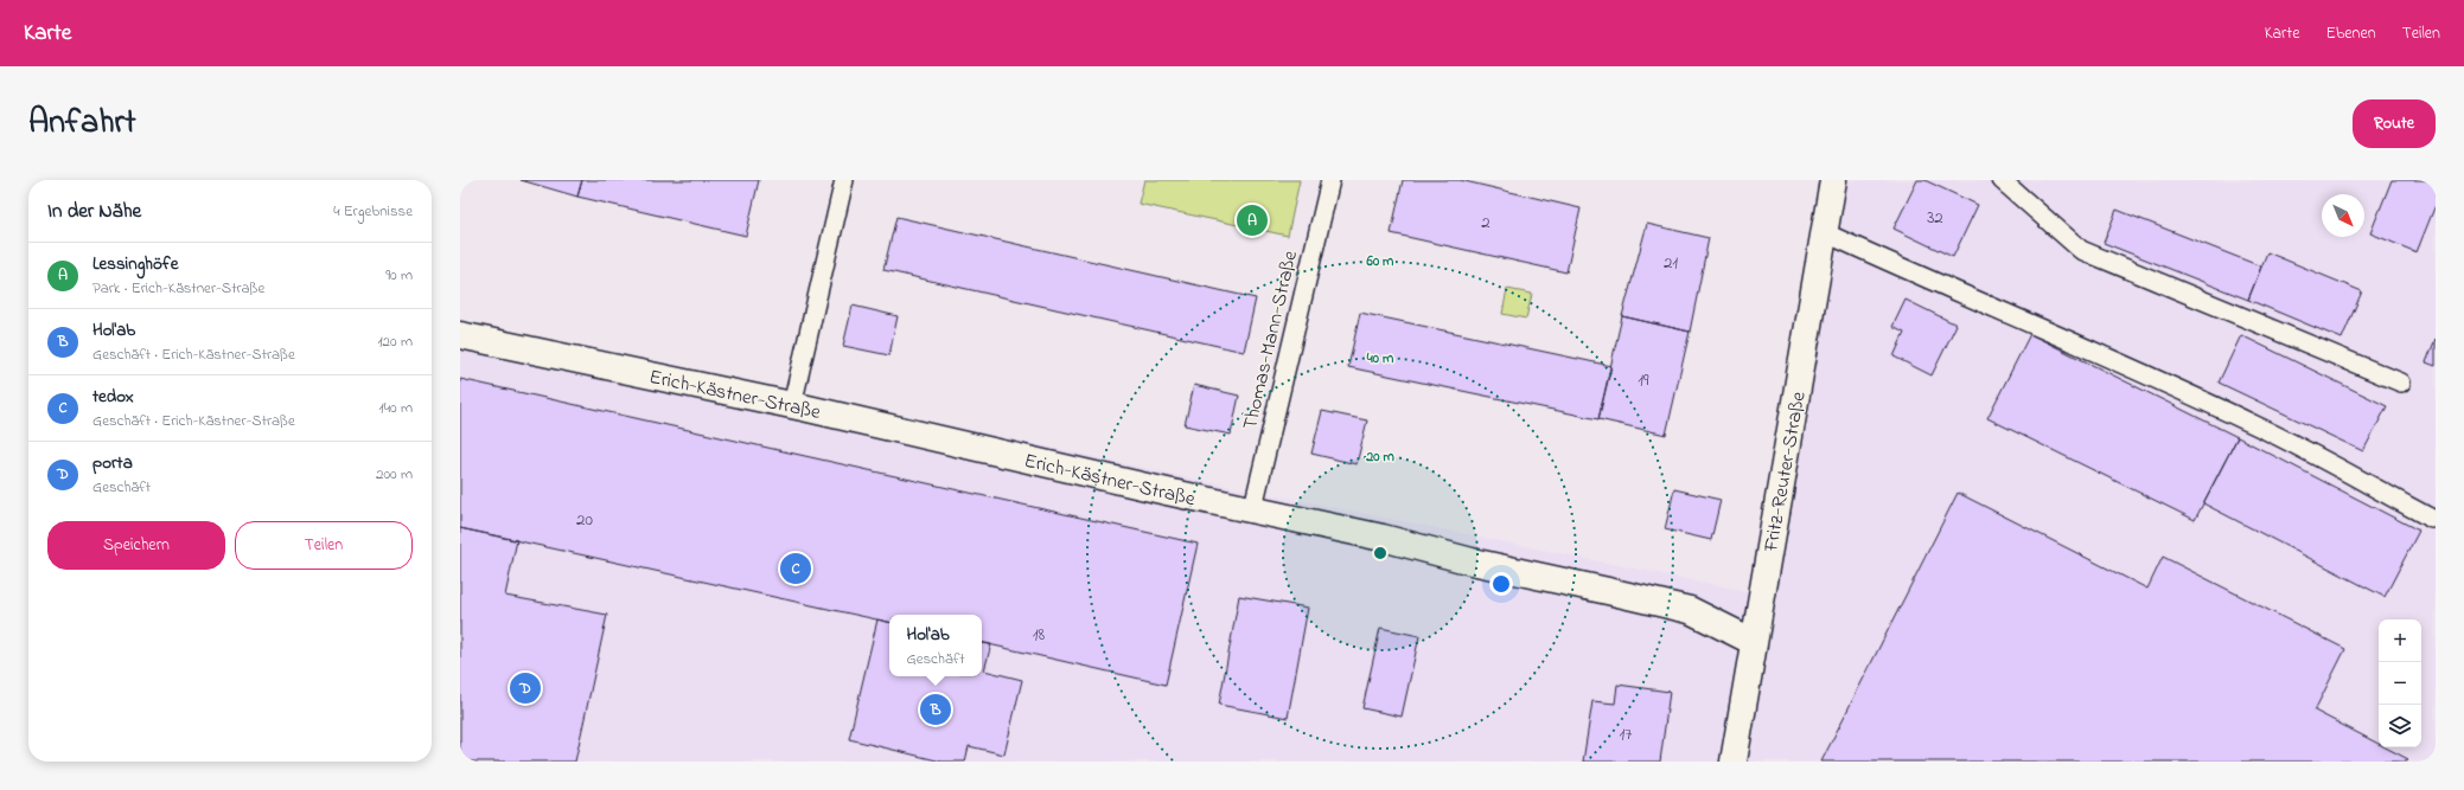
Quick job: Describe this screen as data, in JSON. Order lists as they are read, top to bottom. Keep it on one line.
{"streets":{"street":["Erich-Kästner-Straße","Fritz-Reuter-Straße"],"lane":["Thomas-Mann-Straße"]},"crossings":[["Thomas-Mann-Straße","Erich-Kästner-Straße"],["Erich-Kästner-Straße","Fritz-Reuter-Straße"]],"house_numbers":["32","2","21","19","20","18","17"],"north":"bottom right","page":{"header":"Karte","nav":["Karte","Ebenen","Teilen"],"title":"Anfahrt","buttons":["Route",["Speichern","Teilen"]],"heading":["In der Nähe","4 Ergebnisse"],"pins":["A","C","D","B"],"list":[{"mark":"A","name":"Lessinghöfe","note":"Park · Erich-Kästner-Straße","value":"90 m"},{"mark":"B","name":"Hol'ab","note":"Geschäft · Erich-Kästner-Straße","value":"120 m"},{"mark":"C","name":"tedox","note":"Geschäft · Erich-Kästner-Straße","value":"140 m"},{"mark":"D","name":"porta","note":"Geschäft","value":"200 m"}],"popup":["Hol'ab","Geschäft"],"map_buttons":["+","−"]},"rings":["60 m","40 m","20 m"]}
